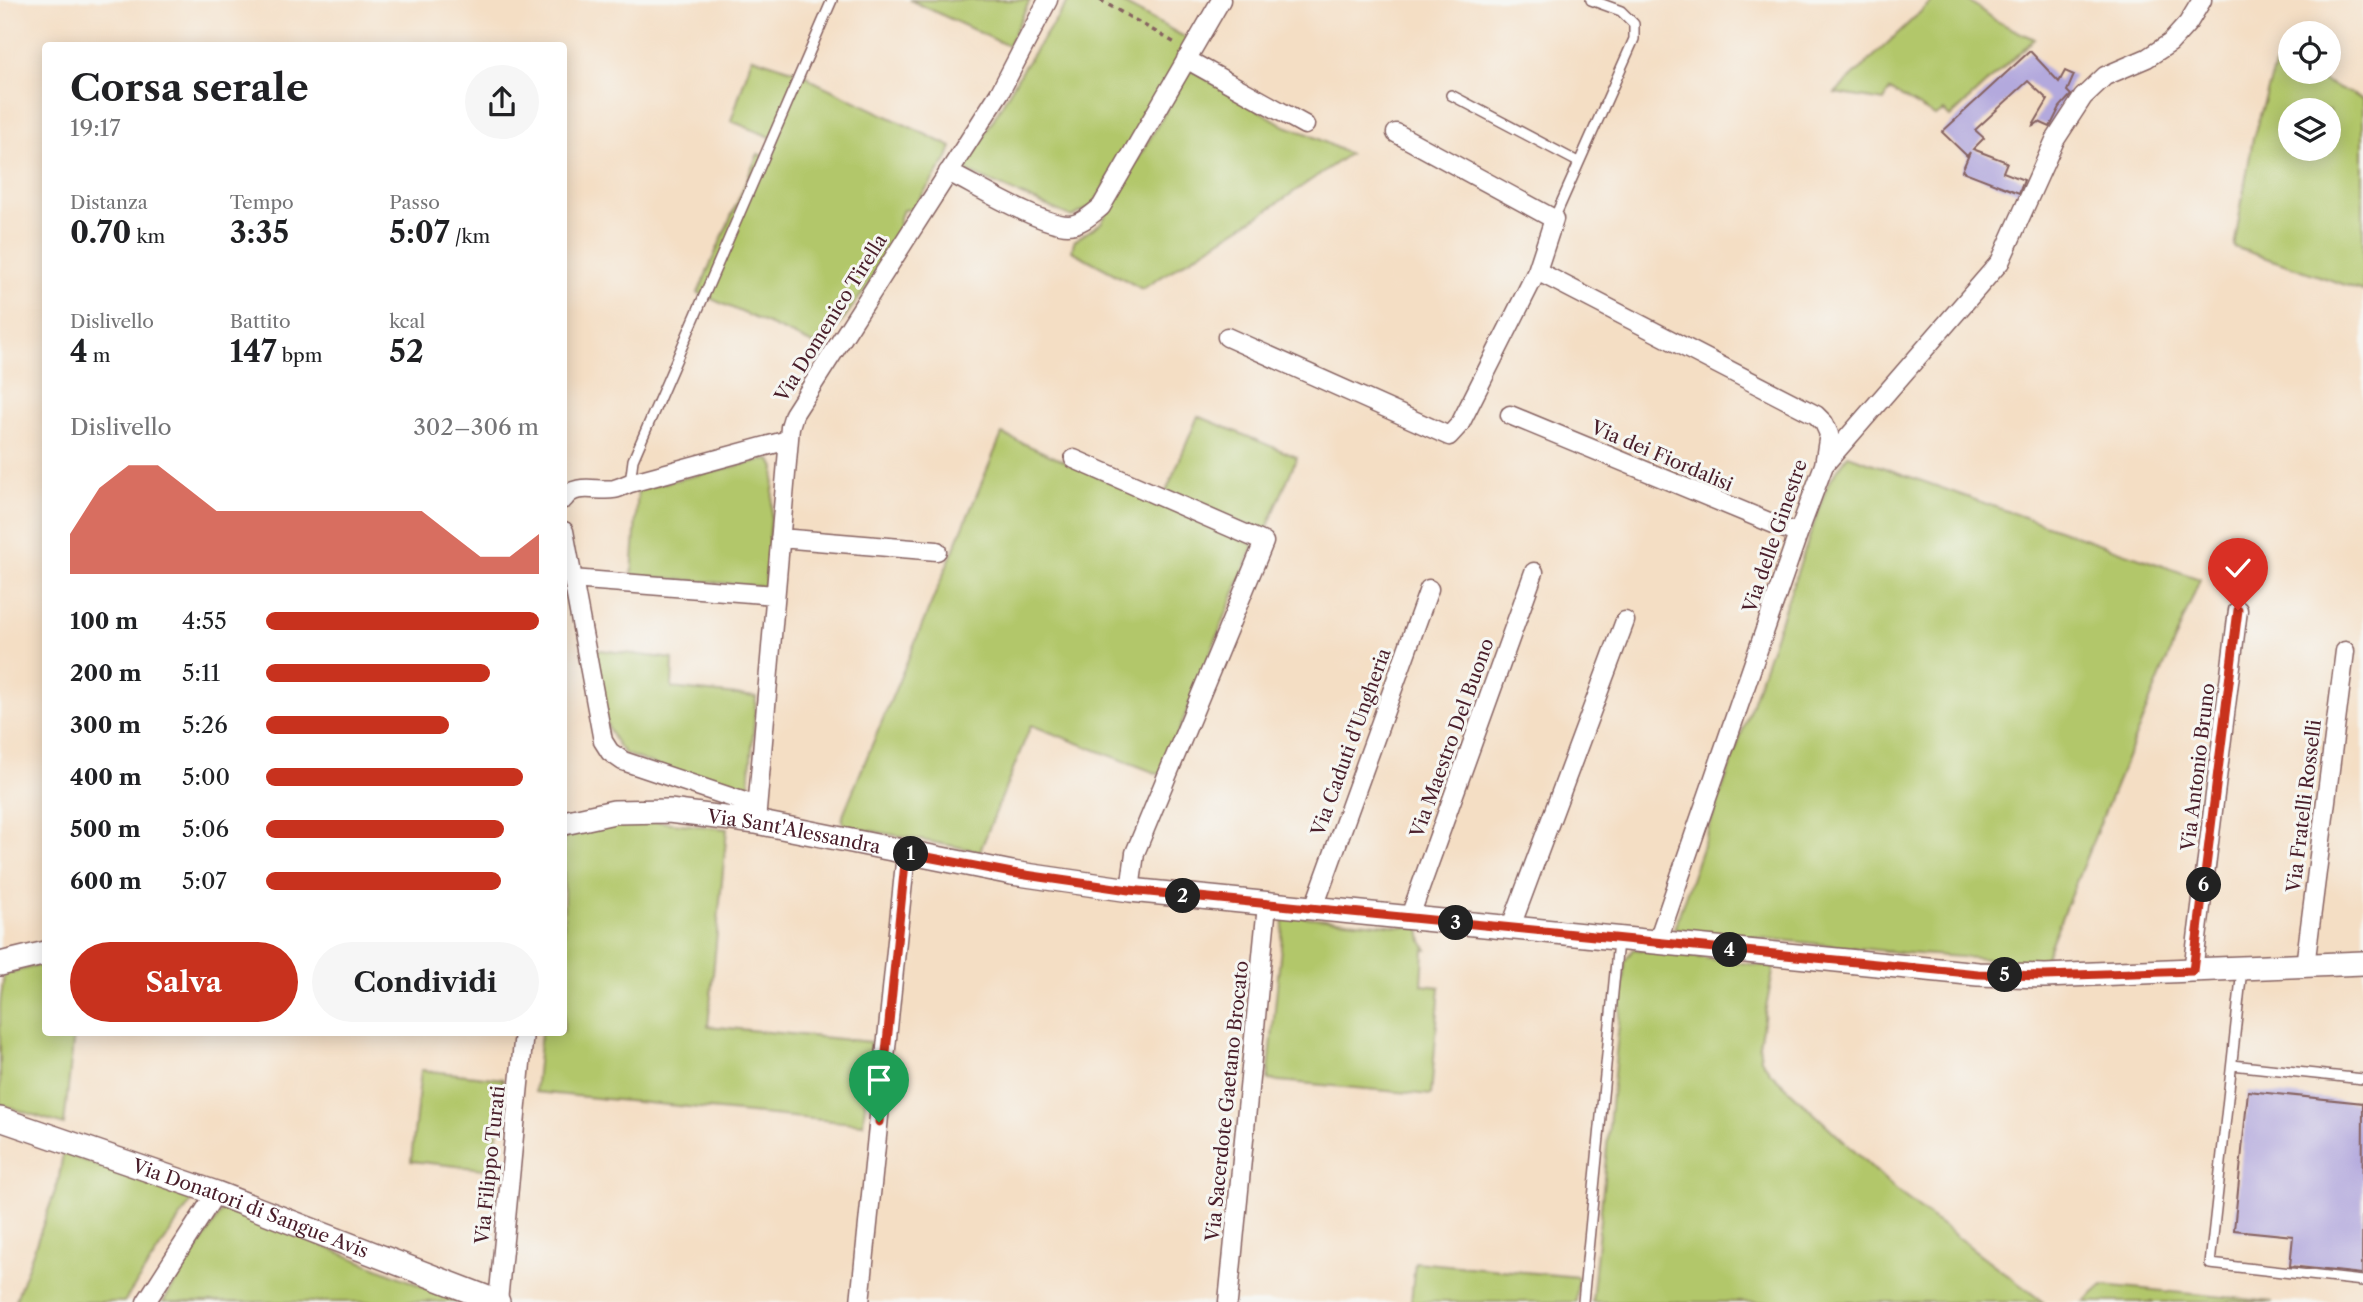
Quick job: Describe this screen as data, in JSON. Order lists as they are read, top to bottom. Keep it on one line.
{"streets":{"street":["Via Domenico Tirella","Via dei Fiordalisi","Via delle Ginestre","Via Maestro Del Buono","Via Caduti d'Ungheria","Via Antonio Bruno","Via Fratelli Rosselli","Via Sant'Alessandra","Via Sacerdote Gaetano Brocato","Via Filippo Turati","Via Donatori di Sangue Avis"]},"crossings":[["Via Domenico Tirella","Via Sant'Alessandra"],["Via dei Fiordalisi","Via delle Ginestre"],["Via delle Ginestre","Via Sant'Alessandra"],["Via Maestro Del Buono","Via Sant'Alessandra"],["Via Caduti d'Ungheria","Via Sant'Alessandra"],["Via Antonio Bruno","Via Sant'Alessandra"],["Via Fratelli Rosselli","Via Sant'Alessandra"],["Via Sant'Alessandra","Via Sacerdote Gaetano Brocato"],["Via Filippo Turati","Via Donatori di Sangue Avis"]],"page":{"heading":["Corsa serale","19:17"],"stats":[["Distanza","0.70 km"],["Tempo","3:35"],["Passo","5:07 /km"],["Dislivello","4 m"],["Battito","147 bpm"],["kcal","52"]],"chart":["Dislivello","302–306 m"],"list":[{"name":"100 m","note":"4:55"},{"name":"200 m","note":"5:11"},{"name":"300 m","note":"5:26"},{"name":"400 m","note":"5:00"},{"name":"500 m","note":"5:06"},{"name":"600 m","note":"5:07"}],"pins":["1","6","2","3","4","5"],"buttons":["Salva","Condividi"]}}
